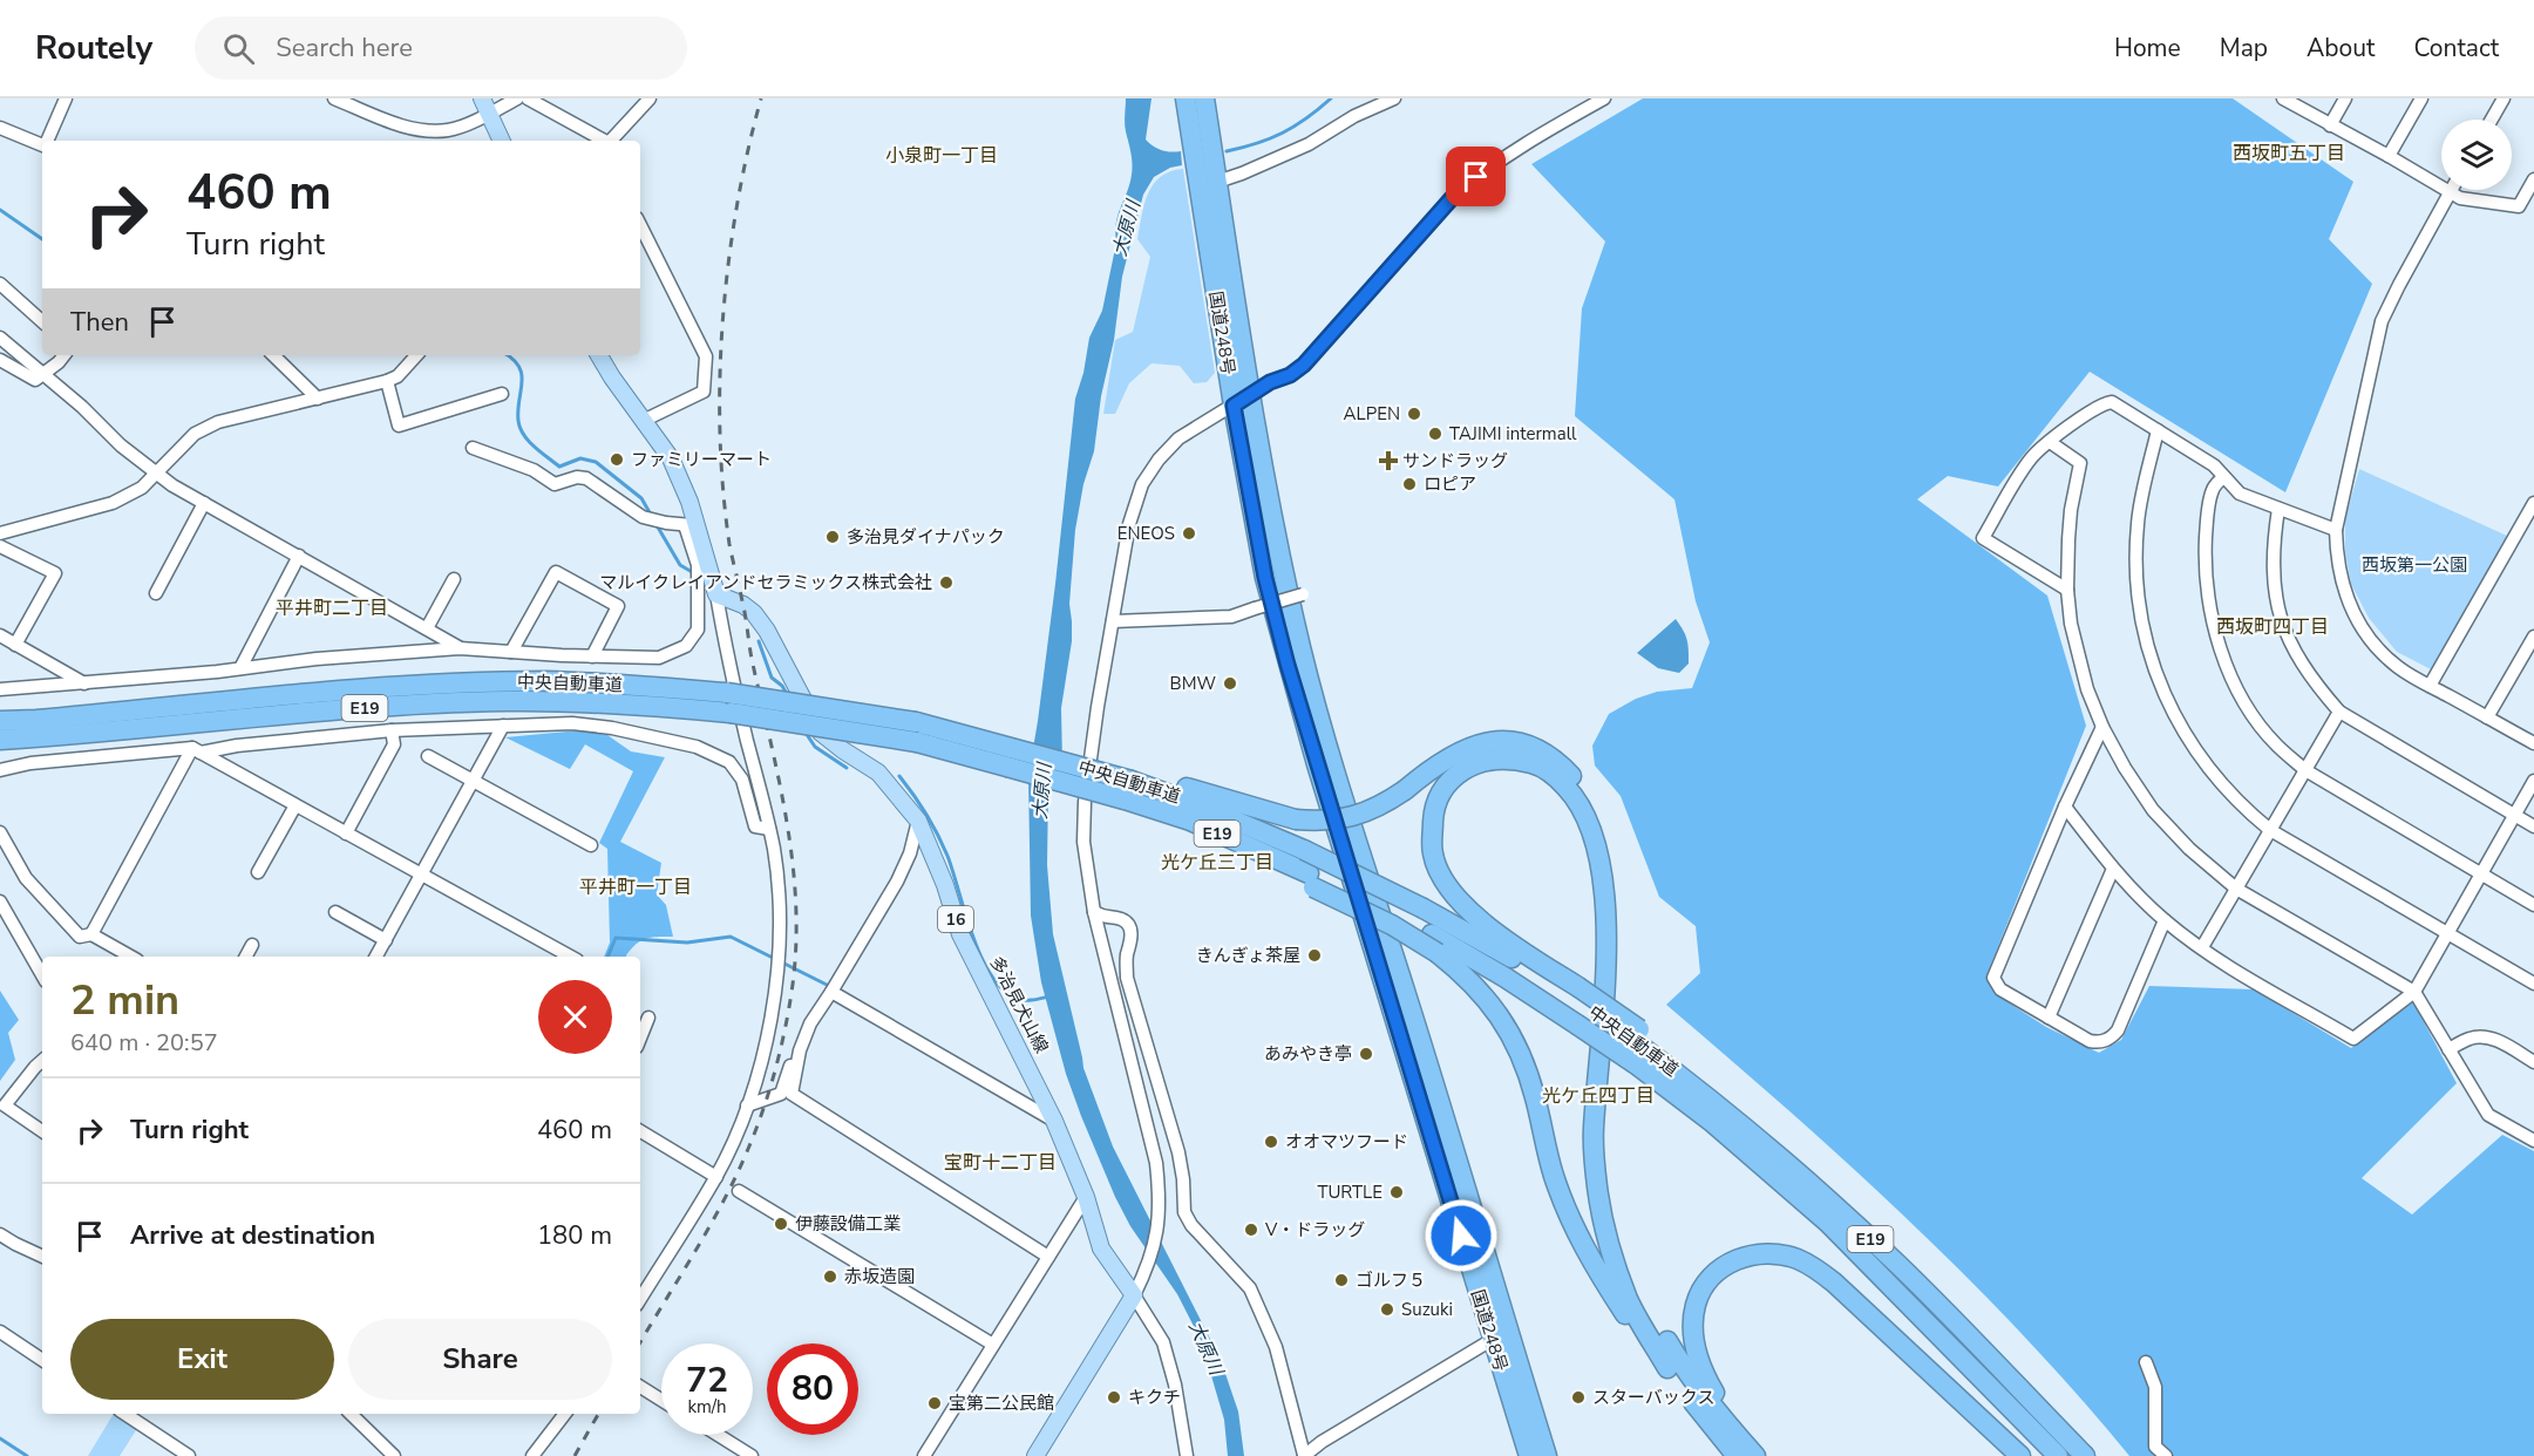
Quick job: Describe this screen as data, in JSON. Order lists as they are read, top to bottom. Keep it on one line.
{"streets":{"highway":["国道248号","中央自動車道","E19"],"main road":["16","多治見犬山線"]},"districts":["西坂町五丁目","小泉町一丁目","平井町二丁目","西坂町四丁目","光ケ丘三丁目","平井町一丁目","光ケ丘四丁目","宝町十二丁目"],"water":["大原川"],"parks":["西坂第一公園"],"places":{"other":["ALPEN","TAJIMI intermall","ファミリーマート","ロピア","ENEOS","多治見ダイナパック","マルイクレイアンドセラミックス株式会社","BMW","きんぎょ茶屋","あみやき亭","オオマツフード","TURTLE","伊藤設備工業","V・ドラッグ","赤坂造園","ゴルフ５","Suzuki","キクチ","スターバックス","宝第二公民館"],"health":["サンドラッグ"]},"page":{"header":"Routely","search":"Search here","nav":["Home","Map","About","Contact"],"turn":["460 m","Turn right"],"then":"Then","heading":["2 min","640 m · 20:57"],"list":[{"name":"Turn right","value":"460 m"},{"name":"Arrive at destination","value":"180 m"}],"buttons":["Exit","Share"],"speed":"72 km/h","limit":"80"}}
